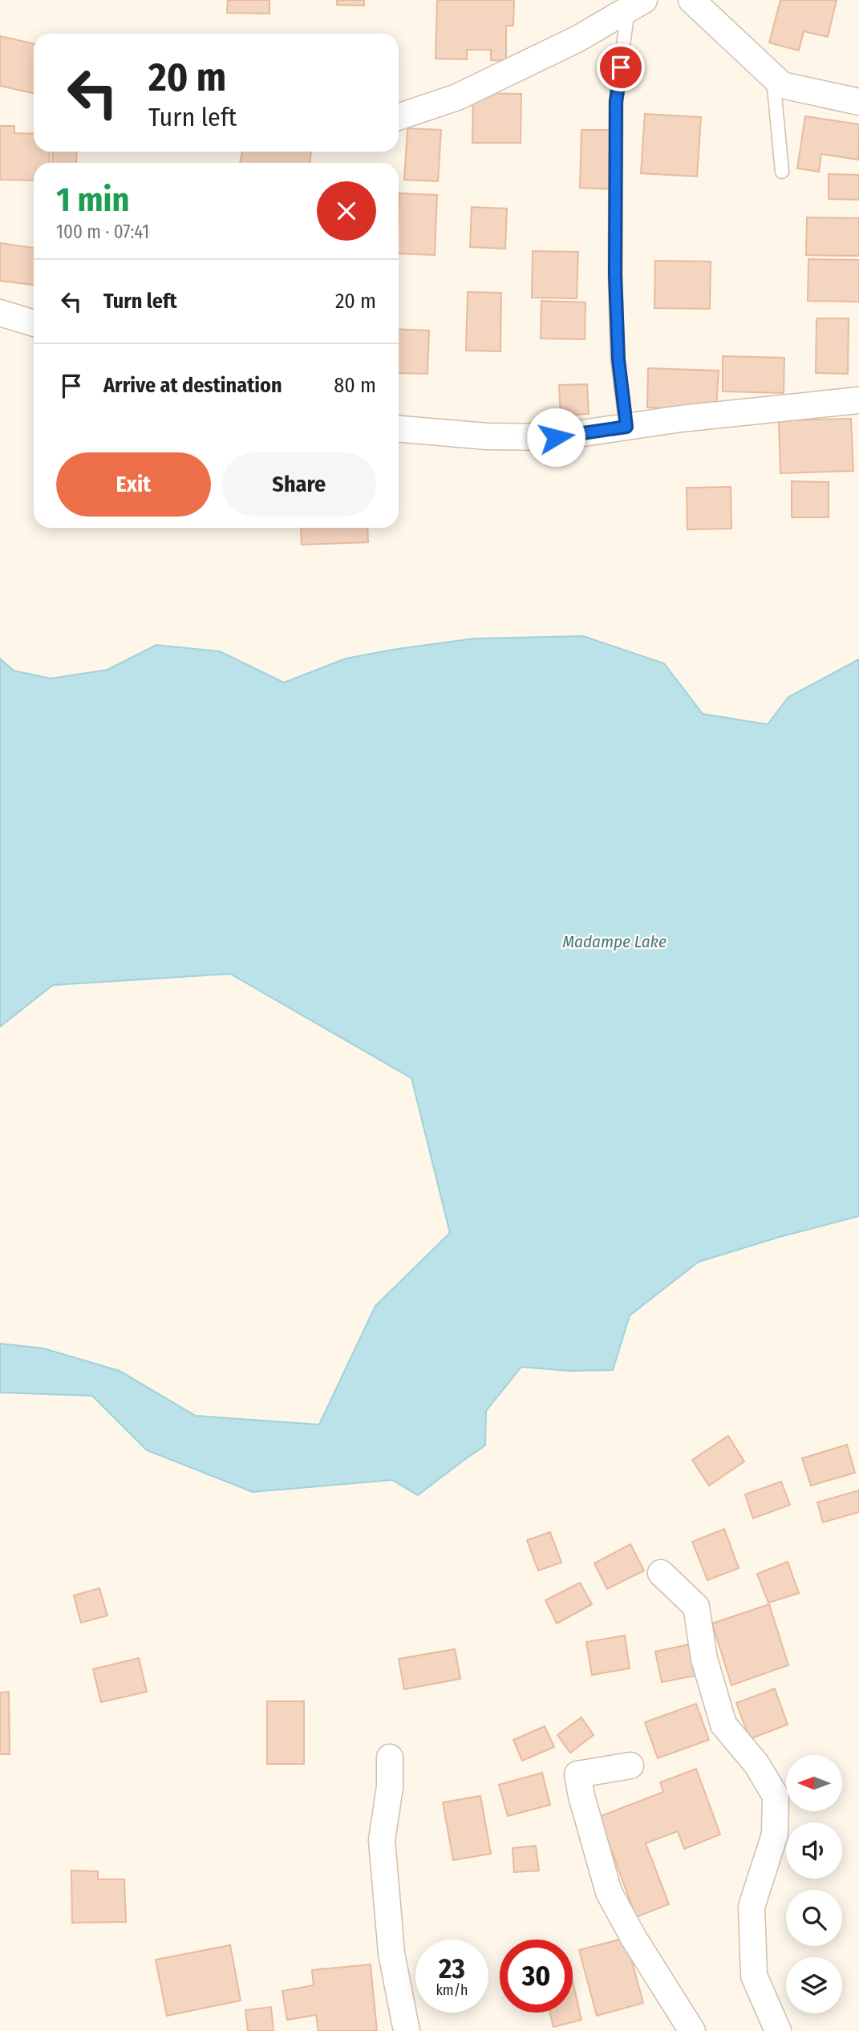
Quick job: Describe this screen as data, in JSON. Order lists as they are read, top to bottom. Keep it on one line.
{"water":["Madampe Lake"],"north":"left","page":{"turn":["20 m","Turn left"],"heading":["1 min","100 m · 07:41"],"list":[{"name":"Turn left","value":"20 m"},{"name":"Arrive at destination","value":"80 m"}],"buttons":["Exit","Share"],"speed":"23 km/h","limit":"30"}}
